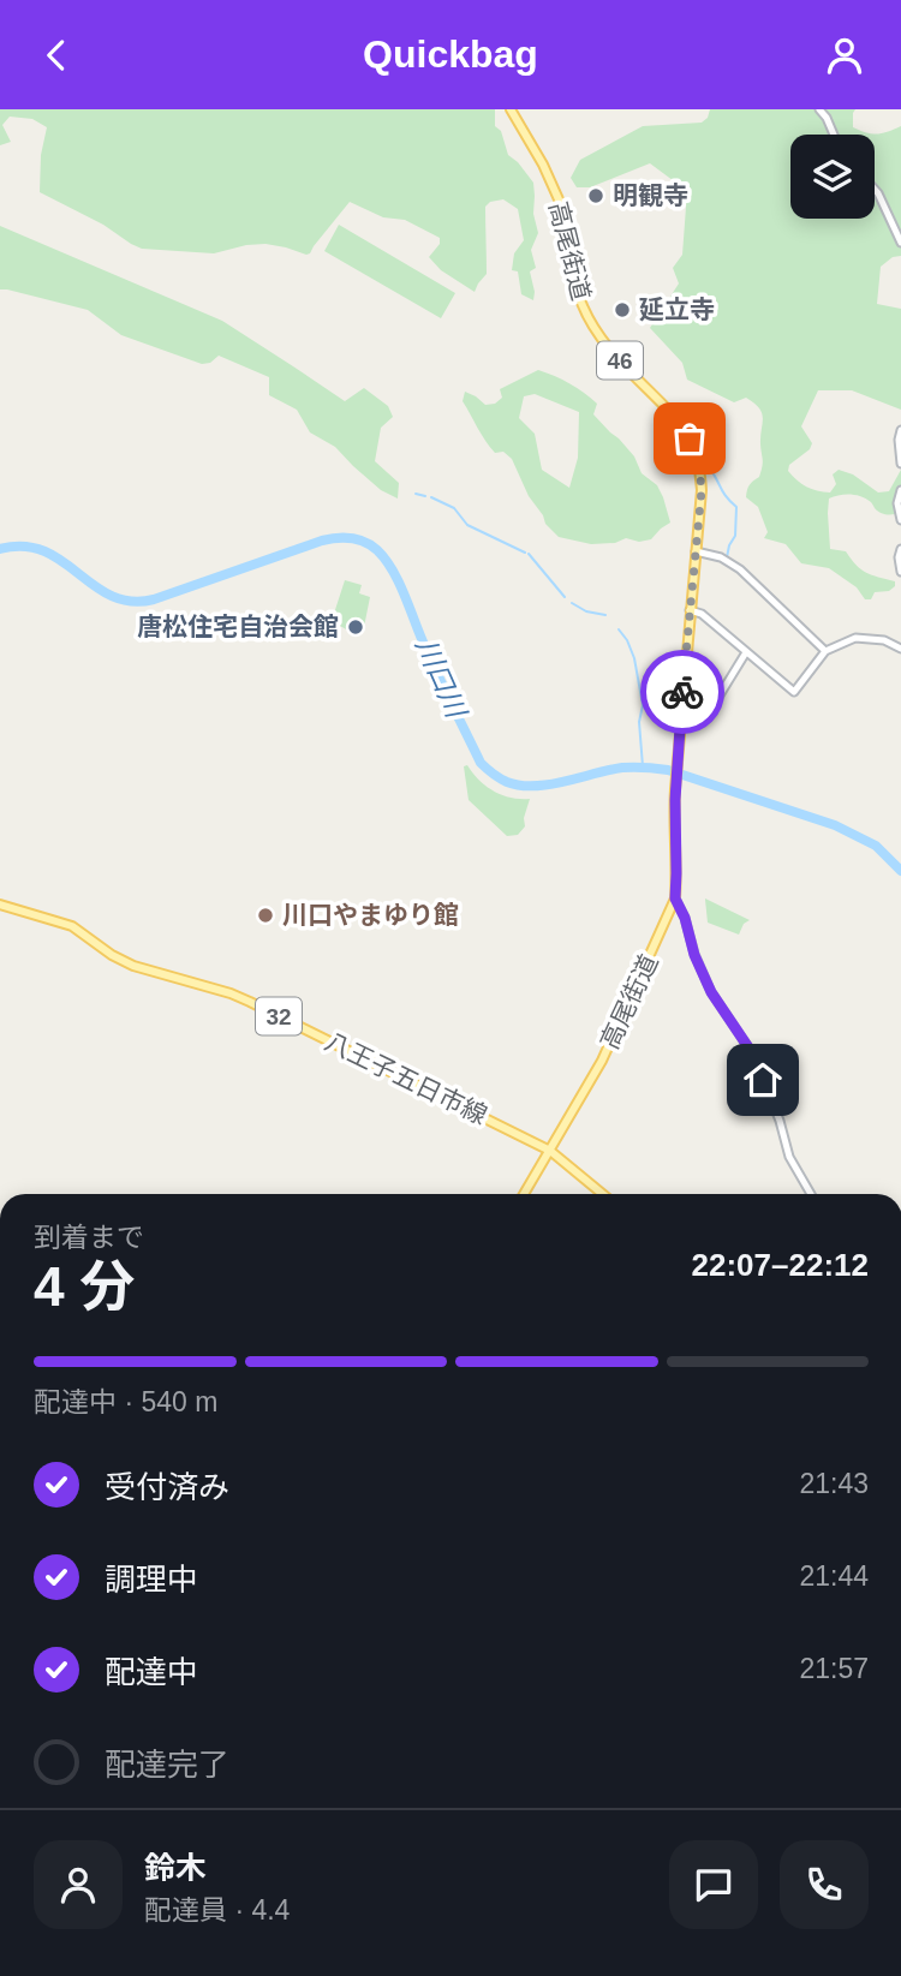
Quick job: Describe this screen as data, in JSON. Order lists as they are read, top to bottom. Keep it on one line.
{"streets":{"main road":["高尾街道","46","32","八王子五日市線"]},"crossings":[["高尾街道","八王子五日市線"]],"water":["川口川"],"places":["明観寺","延立寺","唐松住宅自治会館","川口やまゆり館"],"page":{"header":"Quickbag","heading":["4 分","到着まで","22:07–22:12"],"panel":["鈴木","配達員 · 4.4"],"bar":"配達中 · 540 m","list":[["受付済み","21:43"],["調理中","21:44"],["配達中","21:57"],"配達完了"]}}
